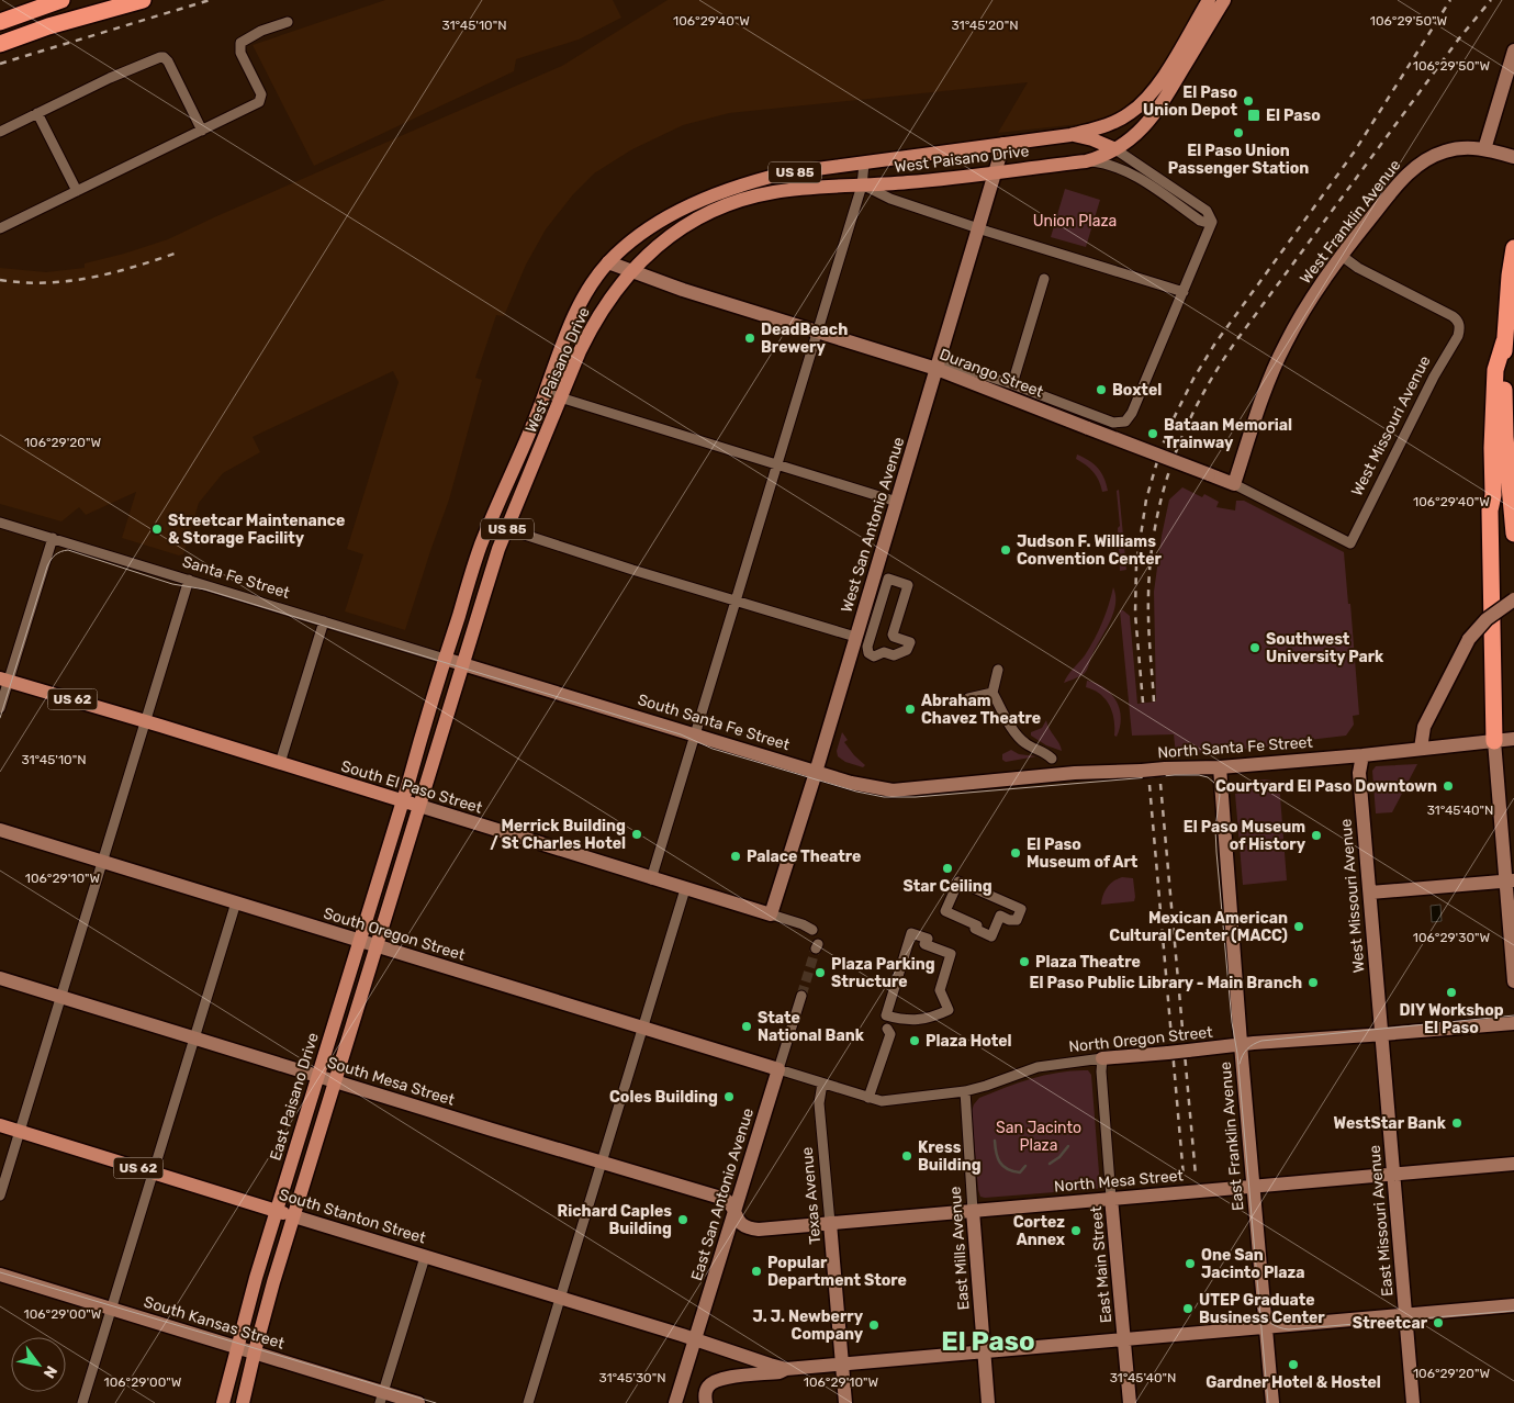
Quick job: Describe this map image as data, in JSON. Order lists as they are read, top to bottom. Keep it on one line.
{"streets":{"main road":["West Paisano Drive","US 85","US 62","South El Paso Street","East Paisano Drive","South Stanton Street"],"street":["West Franklin Avenue","Durango Street","West Missouri Avenue","West San Antonio Avenue","Santa Fe Street","South Santa Fe Street","North Santa Fe Street","South Oregon Street","North Oregon Street","South Mesa Street","East Franklin Avenue","North Mesa Street","East San Antonio Avenue","Texas Avenue","East Missouri Avenue","East Mills Avenue","East Main Street","South Kansas Street"]},"crossings":[["West Paisano Drive","Durango Street"],["West Paisano Drive","West San Antonio Avenue"],["West Paisano Drive","Santa Fe Street"],["West Paisano Drive","South Santa Fe Street"],["West Paisano Drive","South El Paso Street"],["West Paisano Drive","East Paisano Drive"],["West Franklin Avenue","Durango Street"],["West Franklin Avenue","West Missouri Avenue"],["Durango Street","West Missouri Avenue"],["Durango Street","West San Antonio Avenue"],["West Missouri Avenue","North Santa Fe Street"],["West Missouri Avenue","North Oregon Street"],["West Missouri Avenue","East Missouri Avenue"],["West San Antonio Avenue","South Santa Fe Street"],["West San Antonio Avenue","South El Paso Street"],["Santa Fe Street","South Santa Fe Street"],["South Santa Fe Street","North Santa Fe Street"],["North Santa Fe Street","East Franklin Avenue"],["South El Paso Street","East Paisano Drive"],["South Oregon Street","North Oregon Street"],["South Oregon Street","East Paisano Drive"],["South Oregon Street","East San Antonio Avenue"],["North Oregon Street","East Franklin Avenue"],["North Oregon Street","East San Antonio Avenue"],["North Oregon Street","Texas Avenue"],["North Oregon Street","East Missouri Avenue"],["North Oregon Street","East Mills Avenue"],["North Oregon Street","East Main Street"],["South Mesa Street","East Paisano Drive"],["South Mesa Street","North Mesa Street"],["South Mesa Street","East San Antonio Avenue"],["East Paisano Drive","South Stanton Street"],["East Paisano Drive","South Kansas Street"],["East Franklin Avenue","North Mesa Street"],["North Mesa Street","East San Antonio Avenue"],["North Mesa Street","Texas Avenue"],["North Mesa Street","East Missouri Avenue"],["North Mesa Street","East Mills Avenue"],["North Mesa Street","East Main Street"],["East San Antonio Avenue","South Stanton Street"]],"districts":["El Paso"],"parks":["Union Plaza","San Jacinto Plaza"],"places":{"other":["El Paso Union Depot","El Paso Union Passenger Station","DeadBeach Brewery","Boxtel","Bataan Memorial Trainway","Streetcar Maintenance & Storage Facility","Judson F. Williams Convention Center","Southwest University Park","Abraham Chavez Theatre","Courtyard El Paso Downtown","Merrick Building / St Charles Hotel","El Paso Museum of History","El Paso Museum of Art","Palace Theatre","Star Ceiling","Mexican American Cultural Center (MACC)","Plaza Theatre","Plaza Parking Structure","El Paso Public Library - Main Branch","DIY Workshop El Paso","State National Bank","Plaza Hotel","Coles Building","WestStar Bank","Kress Building","Richard Caples Building","Cortez Annex","One San Jacinto Plaza","Popular Department Store","UTEP Graduate Business Center","Streetcar","J. J. Newberry Company","Gardner Hotel & Hostel"],"transit":["El Paso"]},"north":"bottom right","coordinates":["106°29'40\"W","106°29'50\"W","31°45'10\"N","31°45'20\"N","106°29'20\"W","31°45'40\"N","106°29'10\"W","106°29'30\"W","106°29'00\"W","31°45'30\"N"]}
